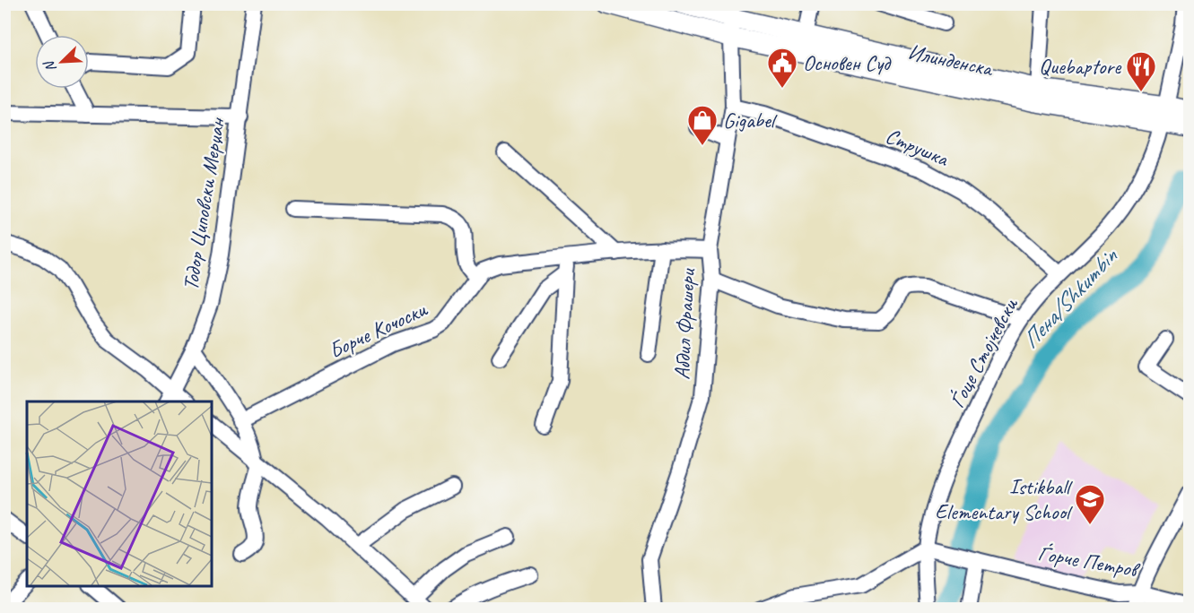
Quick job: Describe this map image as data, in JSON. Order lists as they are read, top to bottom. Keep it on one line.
{"streets":{"main road":["Илинденска"],"street":["Струшка","Тодор Циповски Мерџан","Абдил Фрашери","Борче Кочоски","Ѓоце Стојчевски","Ѓорче Петров"]},"crossings":[["Илинденска","Абдил Фрашери"],["Илинденска","Ѓоце Стојчевски"],["Струшка","Абдил Фрашери"],["Струшка","Ѓоце Стојчевски"],["Абдил Фрашери","Борче Кочоски"],["Ѓоце Стојчевски","Ѓорче Петров"]],"water":["Пена/Shkumbin"],"places":{"public building":["Основен Суд"],"restaurant":["Quebaptore"],"shop":["Gigabel"],"school or university":["Istikball Elementary School"]},"north":"bottom left"}
